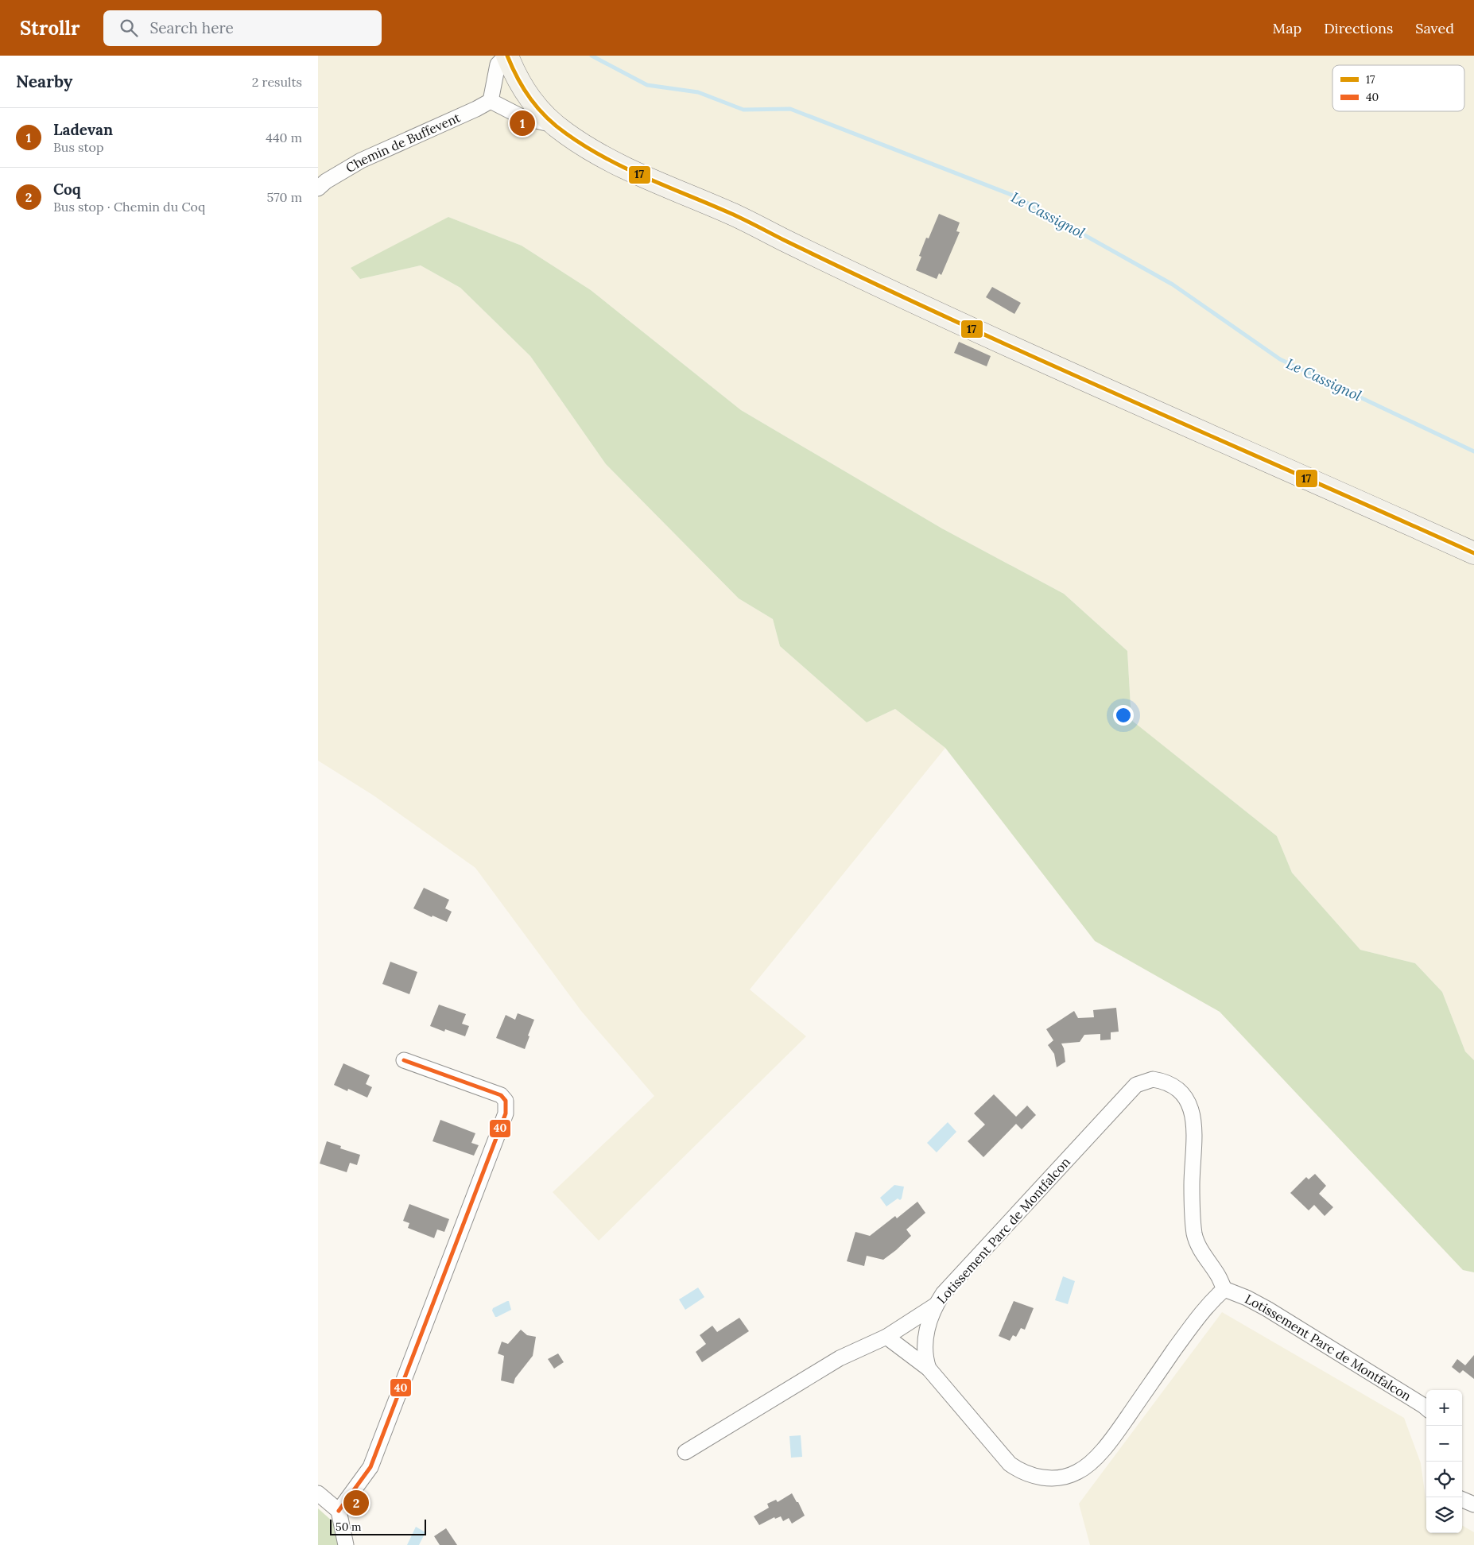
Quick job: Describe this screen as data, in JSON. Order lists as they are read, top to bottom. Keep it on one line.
{"streets":{"street":["Chemin de Buffevent","Lotissement Parc de Montfalcon"]},"water":["Le Cassignol"],"lines":["transit line 17","transit line 40"],"legend":["17","40"],"scale_bar":"50 m","page":{"header":"Strollr","search":"Search here","nav":["Map","Directions","Saved"],"heading":["Nearby","2 results"],"list":[{"mark":"1","name":"Ladevan","note":"Bus stop","value":"440 m"},{"mark":"2","name":"Coq","note":"Bus stop · Chemin du Coq","value":"570 m"}],"pins":["1","2"],"map_buttons":["+","−"],"scale":"50 m"}}
